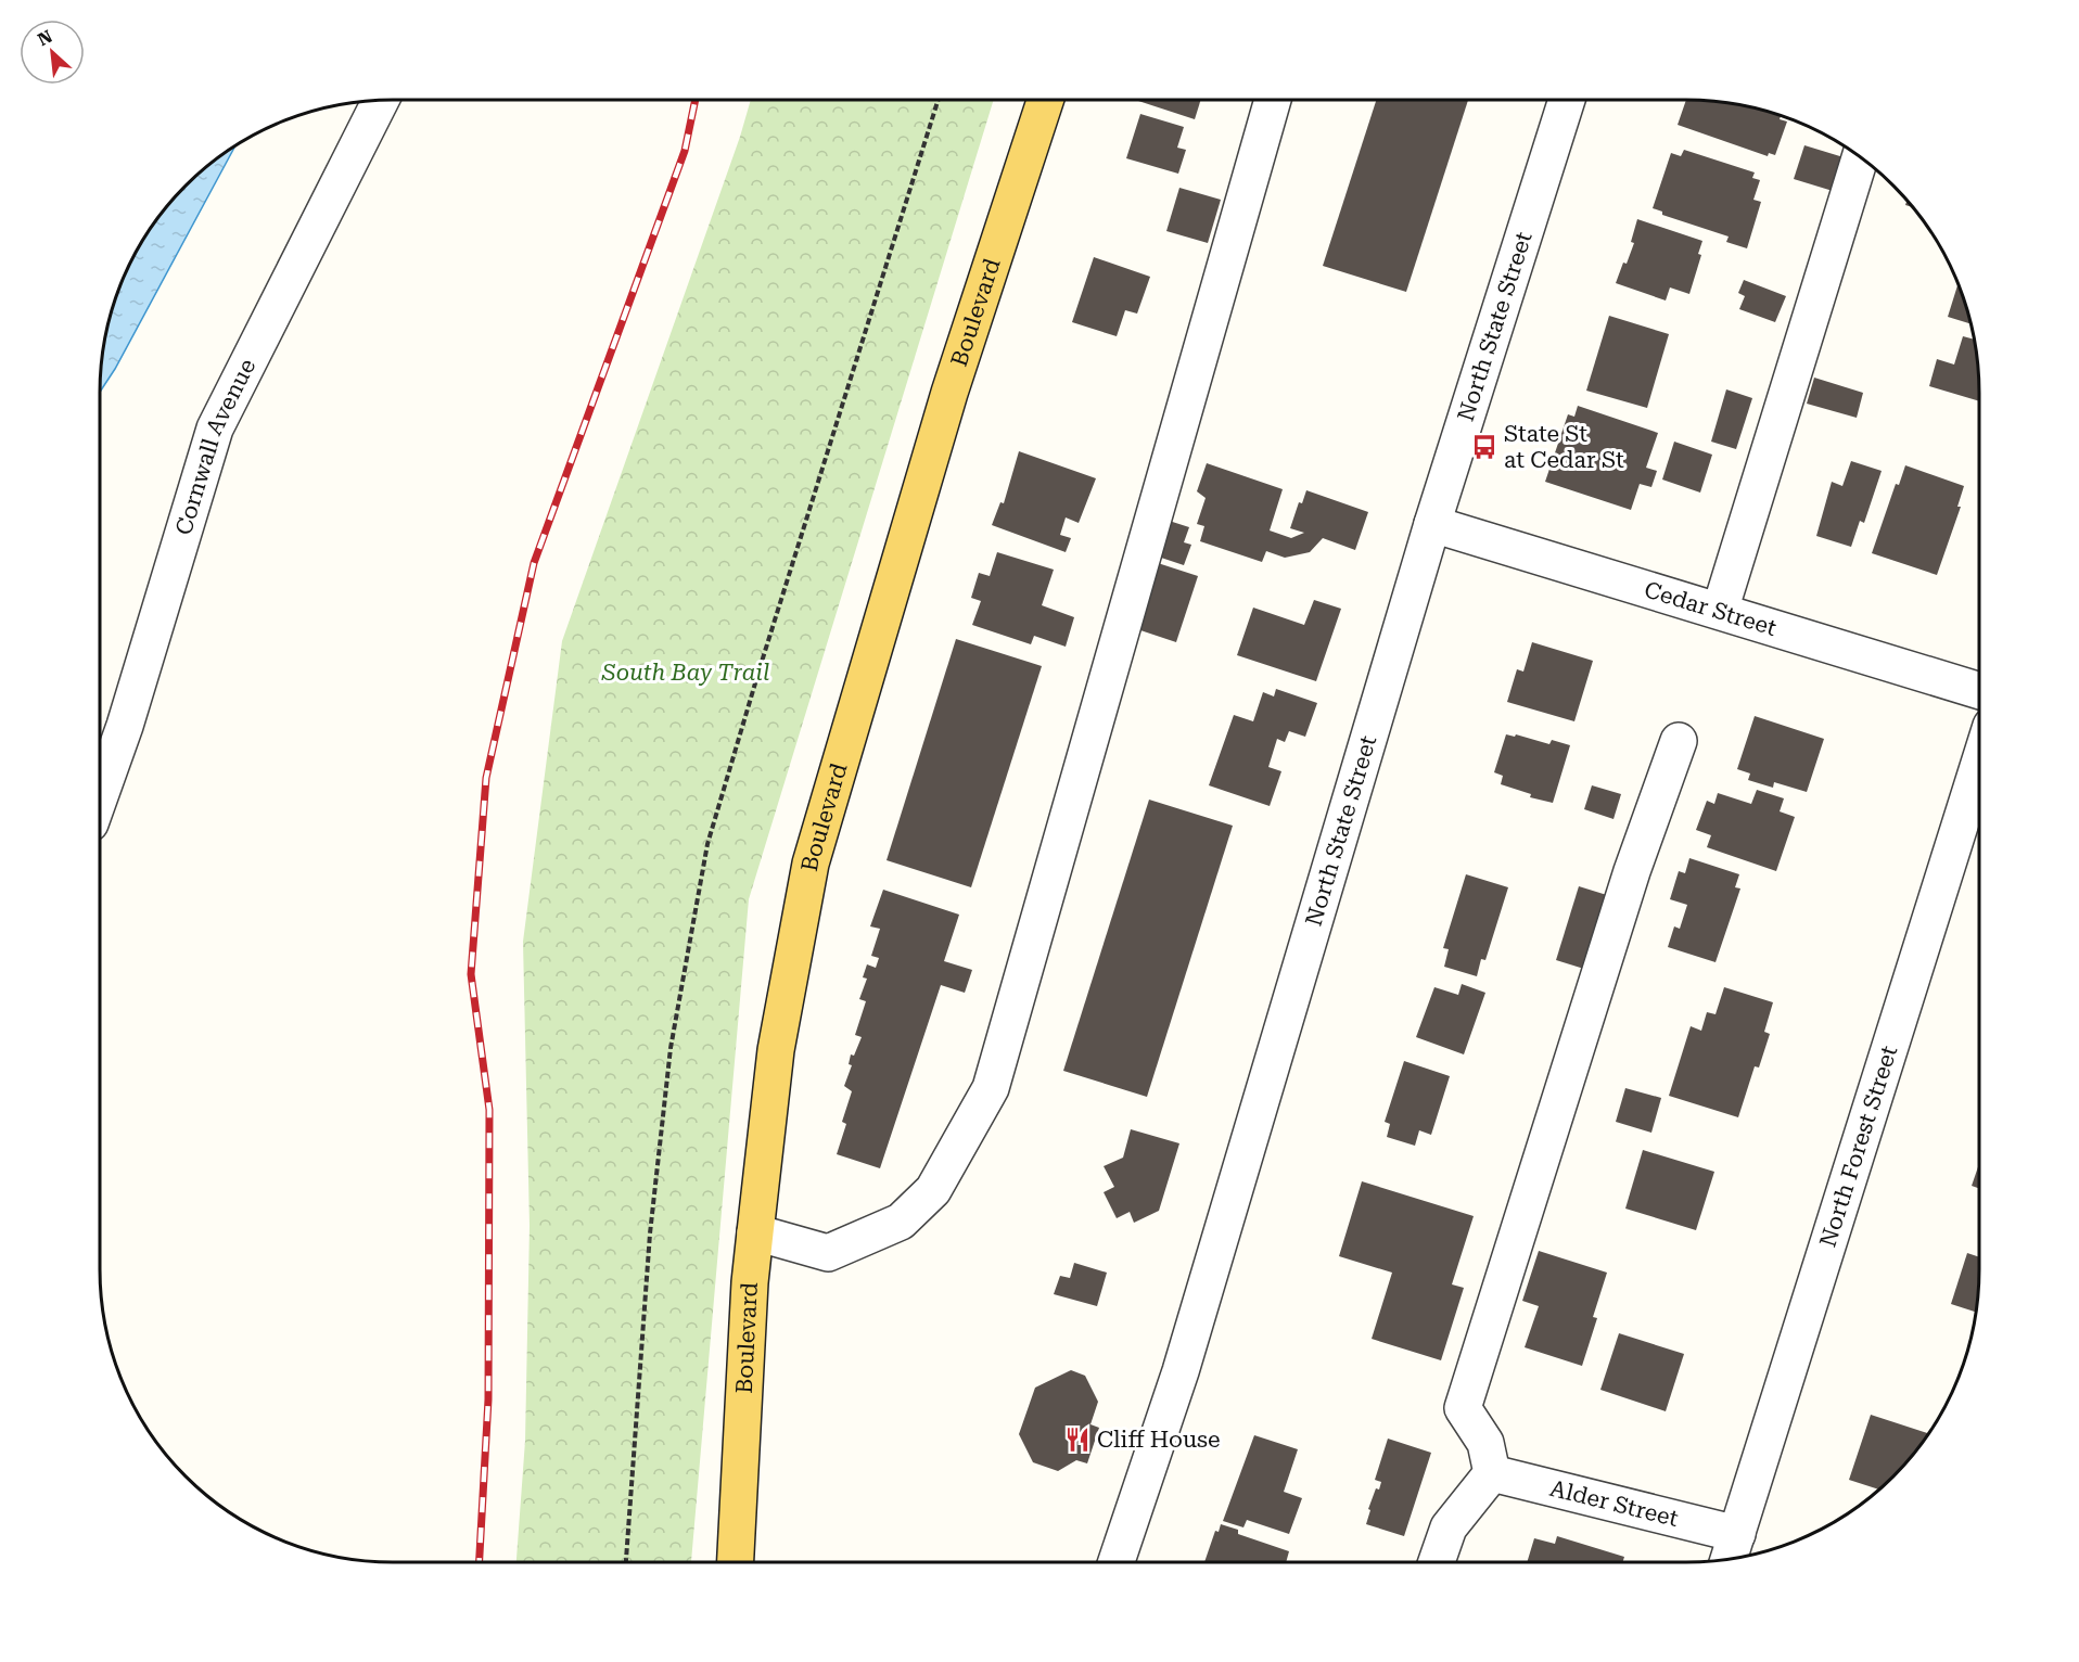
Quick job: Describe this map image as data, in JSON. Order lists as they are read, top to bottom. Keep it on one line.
{"streets":{"main road":["Boulevard"],"street":["North State Street","Cornwall Avenue","Cedar Street","North Forest Street","Alder Street"]},"crossings":[["North State Street","Cedar Street"],["North Forest Street","Alder Street"]],"parks":["South Bay Trail"],"places":{"bus stop":["State St at Cedar St"],"restaurant":["Cliff House"]},"north":"top left"}
